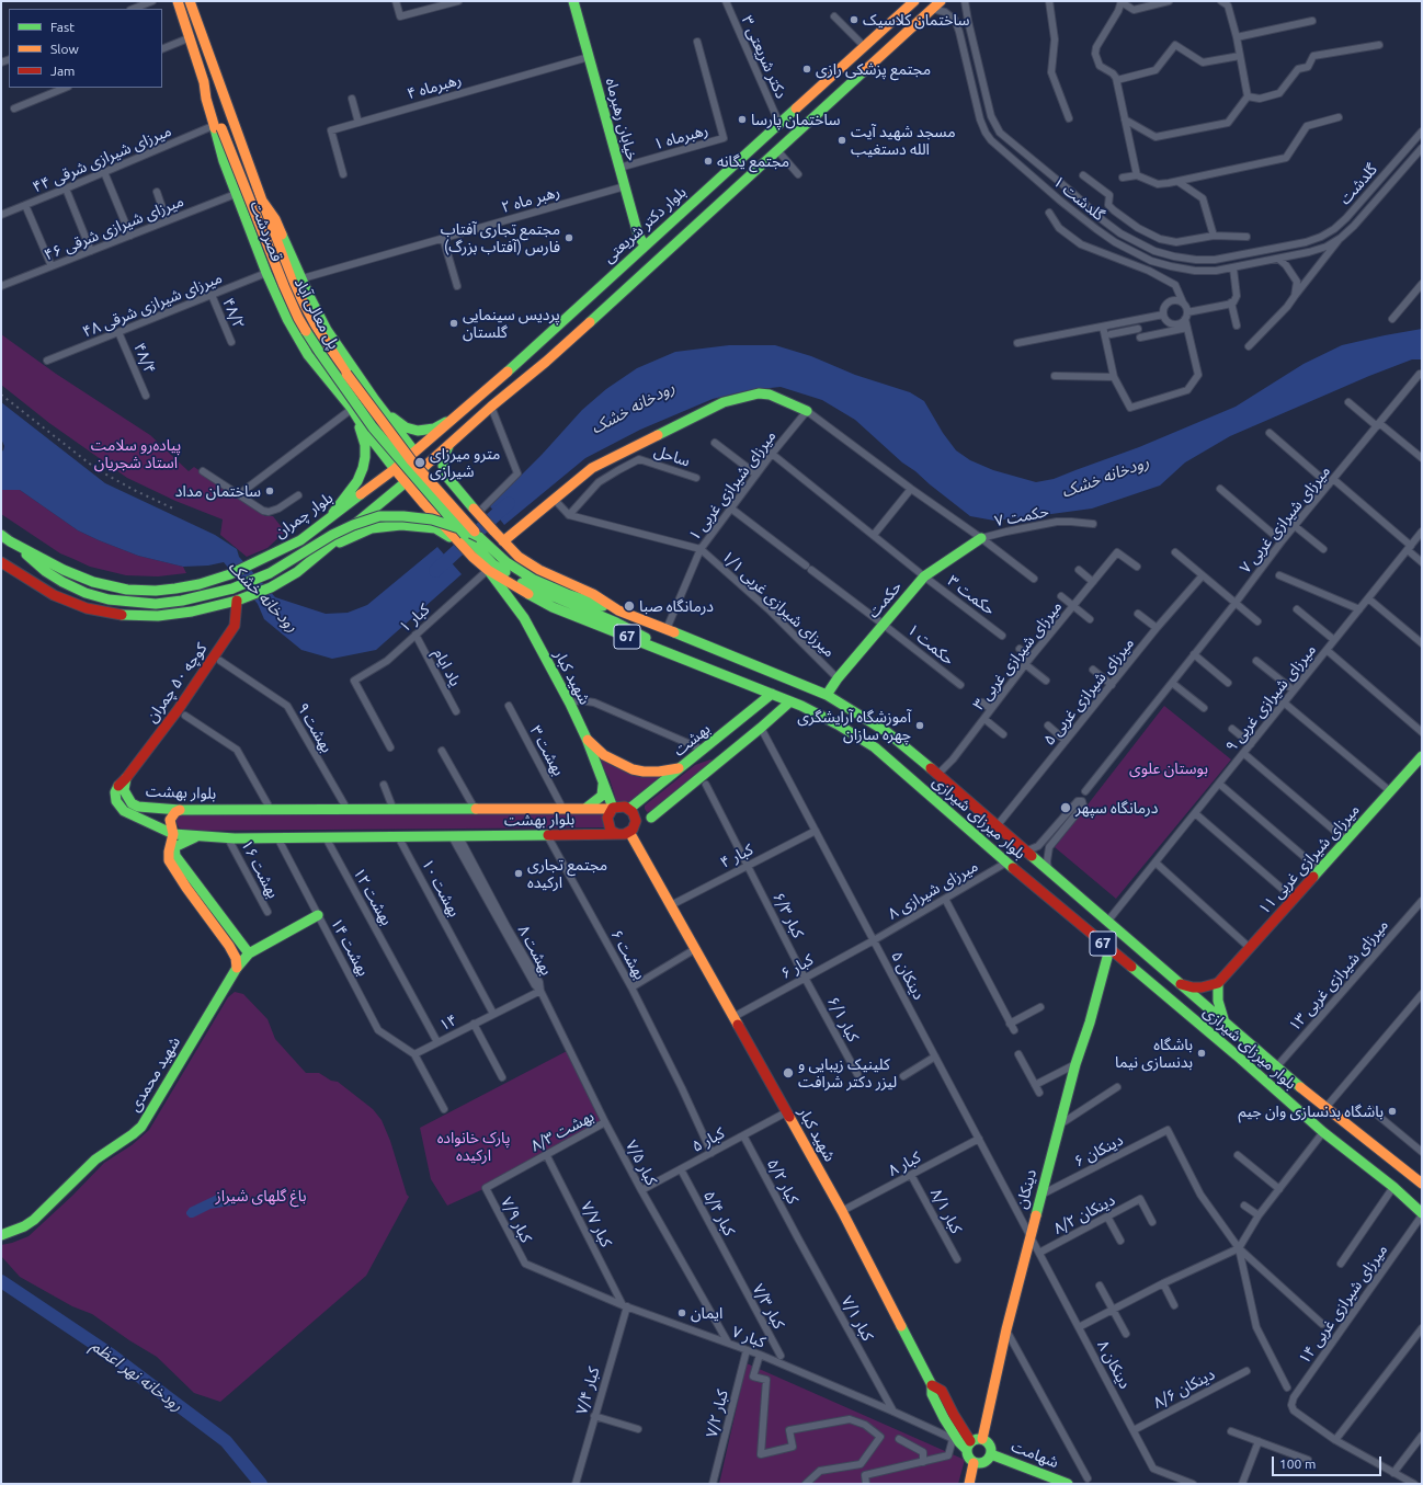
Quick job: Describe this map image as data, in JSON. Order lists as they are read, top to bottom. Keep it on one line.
{"streets":{"main road":["خیابان رهبرماه","بلوار دکتر شریعتی","قصردشت","پل معالی آباد","بلوار چمران","حکمت","67","شهید کبار","کوچه ۵۰ چمران","بهشت","بلوار بهشت","بلوار میرزای شیرازی","میرزای شیرازی غربی ۱۱","شهید محمدی","دینکان","شهامت"],"street":["۳ دکتر شریعتی","۴ رهبرماه","۱ رهبرماه","۴۴ میرزای شیرازی شرقی","گلدشت","گلدشت ۱","۲ رهبر ماه","۴۶ میرزای شیرازی شرقی","۴۸ میرزای شیرازی شرقی","۴۸/۲","۴۸/۴","ساحل","۱ میرزای شیرازی غربی","۷ حکمت","۷ میرزای شیرازی غربی","۳ حکمت","۱/۱ میرزای شیرازی غربی","۱ کبار","۱ حکمت","۳ میرزای شیرازی غربی","یاد ایام","۵ میرزای شیرازی غربی","میرزای شیرازی غربی ۹","۹ بهشت","۳ بهشت","۴ کبار","۱۶ بهشت","۱۰ بهشت","۸ میرزای شیرازی","۱۲ بهشت","۶/۳ کبار","۱۴ بهشت","۸ بهشت","۶ بهشت","۶ کبار","۵ دینکان","۱۳ میرزای شیرازی غربی","۶/۱ کبار","۱۴","بهشت ۸/۳","۵ کبار","دینکان ۶","۷/۵ کبار","۸ کبار","۵/۲ کبار","۸/۱ کبار","۵/۴ کبار","دینکان ۸/۲","۷/۹ کبار","۷/۷ کبار","۱۴ میرزای شیرازی غربی","۷/۳ کبار","۷/۱ کبار","۷ کبار","۸ دینکان","۸/۶ دینکان","۷/۴ کبار","۷/۲ کبار"]},"crossings":[["۳ دکتر شریعتی","بلوار دکتر شریعتی"],["۴ رهبرماه","خیابان رهبرماه"],["خیابان رهبرماه","۱ رهبرماه"],["خیابان رهبرماه","۲ رهبر ماه"],["خیابان رهبرماه","بلوار دکتر شریعتی"],["۴۴ میرزای شیرازی شرقی","قصردشت"],["۴۴ میرزای شیرازی شرقی","پل معالی آباد"],["گلدشت","گلدشت ۱"],["۲ رهبر ماه","قصردشت"],["بلوار دکتر شریعتی","قصردشت"],["بلوار دکتر شریعتی","بلوار چمران"],["۴۶ میرزای شیرازی شرقی","قصردشت"],["قصردشت","۴۸ میرزای شیرازی شرقی"],["قصردشت","پل معالی آباد"],["قصردشت","بلوار چمران"],["قصردشت","بلوار میرزای شیرازی"],["۴۸ میرزای شیرازی شرقی","۴۸/۲"],["۴۸ میرزای شیرازی شرقی","۴۸/۴"],["پل معالی آباد","بلوار میرزای شیرازی"],["۱ میرزای شیرازی غربی","۳ حکمت"],["۱ میرزای شیرازی غربی","۱/۱ میرزای شیرازی غربی"],["۱ میرزای شیرازی غربی","۱ حکمت"],["۱ میرزای شیرازی غربی","بلوار میرزای شیرازی"],["۷ حکمت","حکمت"],["۳ حکمت","حکمت"],["حکمت","۱/۱ میرزای شیرازی غربی"],["حکمت","۱ حکمت"],["حکمت","بلوار میرزای شیرازی"],["۱ کبار","یاد ایام"],["۱ کبار","شهید کبار"],["۱ کبار","بلوار میرزای شیرازی"],["۳ میرزای شیرازی غربی","بلوار میرزای شیرازی"],["شهید کبار","بهشت"],["شهید کبار","بلوار بهشت"],["شهید کبار","بلوار میرزای شیرازی"],["شهید کبار","۴ کبار"],["شهید کبار","۶ کبار"],["شهید کبار","۵ کبار"],["شهید کبار","۸ کبار"],["شهید کبار","دینکان"],["شهید کبار","۷ کبار"],["شهید کبار","شهامت"],["کوچه ۵۰ چمران","بلوار بهشت"],["۵ میرزای شیرازی غربی","بلوار میرزای شیرازی"],["میرزای شیرازی غربی ۹","بلوار میرزای شیرازی"],["۹ بهشت","بلوار بهشت"],["بهشت","بلوار بهشت"],["بهشت","بلوار میرزای شیرازی"],["۳ بهشت","بلوار بهشت"],["بلوار بهشت","۱۶ بهشت"],["بلوار بهشت","۱۰ بهشت"],["بلوار بهشت","۱۲ بهشت"],["بلوار بهشت","۱۴ بهشت"],["بلوار بهشت","۸ بهشت"],["بلوار بهشت","۶ بهشت"],["بلوار میرزای شیرازی","۸ میرزای شیرازی"],["بلوار میرزای شیرازی","۱۳ میرزای شیرازی غربی"],["بلوار میرزای شیرازی","دینکان"],["بلوار میرزای شیرازی","۱۴ میرزای شیرازی غربی"],["۴ کبار","۶/۳ کبار"],["۴ کبار","۵ دینکان"],["۱۰ بهشت","۱۴"],["۸ میرزای شیرازی","۶ کبار"],["۸ میرزای شیرازی","۵ دینکان"],["۱۲ بهشت","۱۴"],["۶/۳ کبار","۶ کبار"],["۶/۳ کبار","۶/۱ کبار"],["۱۴ بهشت","۱۴"],["۱۴ بهشت","شهید محمدی"],["۸ بهشت","۱۴"],["۸ بهشت","۷/۵ کبار"],["۶ بهشت","۵ کبار"],["۶ کبار","۵ دینکان"],["۶ کبار","۶/۱ کبار"],["۵ دینکان","۸ کبار"],["۵ دینکان","دینکان"],["۵ دینکان","۸ دینکان"],["۱۴","۷/۵ کبار"],["بهشت ۸/۳","۷/۵ کبار"],["بهشت ۸/۳","۷/۹ کبار"],["بهشت ۸/۳","۷/۷ کبار"],["۵ کبار","۷/۵ کبار"],["۵ کبار","۵/۲ کبار"],["۵ کبار","۵/۴ کبار"],["دینکان ۶","دینکان"],["۷/۵ کبار","۷ کبار"],["۸ کبار","۸/۱ کبار"],["۵/۲ کبار","۷/۱ کبار"],["دینکان","۷ کبار"],["دینکان","۸ دینکان"],["دینکان","شهامت"],["۵/۴ کبار","۷/۳ کبار"],["دینکان ۸/۲","۸ دینکان"],["۷/۹ کبار","۷ کبار"],["۷/۷ کبار","۷ کبار"],["۷/۷ کبار","۷/۴ کبار"],["۷/۱ کبار","۷ کبار"],["۷ کبار","۷/۴ کبار"],["۷ کبار","۷/۲ کبار"],["۷ کبار","شهامت"],["۸ دینکان","۸/۶ دینکان"]],"water":["رودخانه خشک","رودخانه نهر اعظم"],"parks":["پیاده‌رو سلامت استاد شجریان","بوستان علوی","پارک خانواده ارکیده","باغ گلهای شیراز"],"places":["ساختمان کلاسیک","مجتمع پزشکی رازی","ساختمان پارسا","مسجد شهید آیت الله دستغیب","مجتمع یگانه","مجتمع تجاری آفتاب فارس (آفتاب بزرگ)","پردیس سینمایی گلستان","مترو میرزای شیرازی","ساختمان مداد","درمانگاه صبا","آموزشگاه آرایشگری چهره سازان","درمانگاه سپهر","مجتمع تجاری ارکیده","باشگاه بدنسازی نیما","کلینیک زیبایی و لیزر دکتر شرافت","باشگاه بدنسازی وان جیم","ایمان"],"legend":["Fast","Slow","Jam"],"scale_bar":"100 m"}
